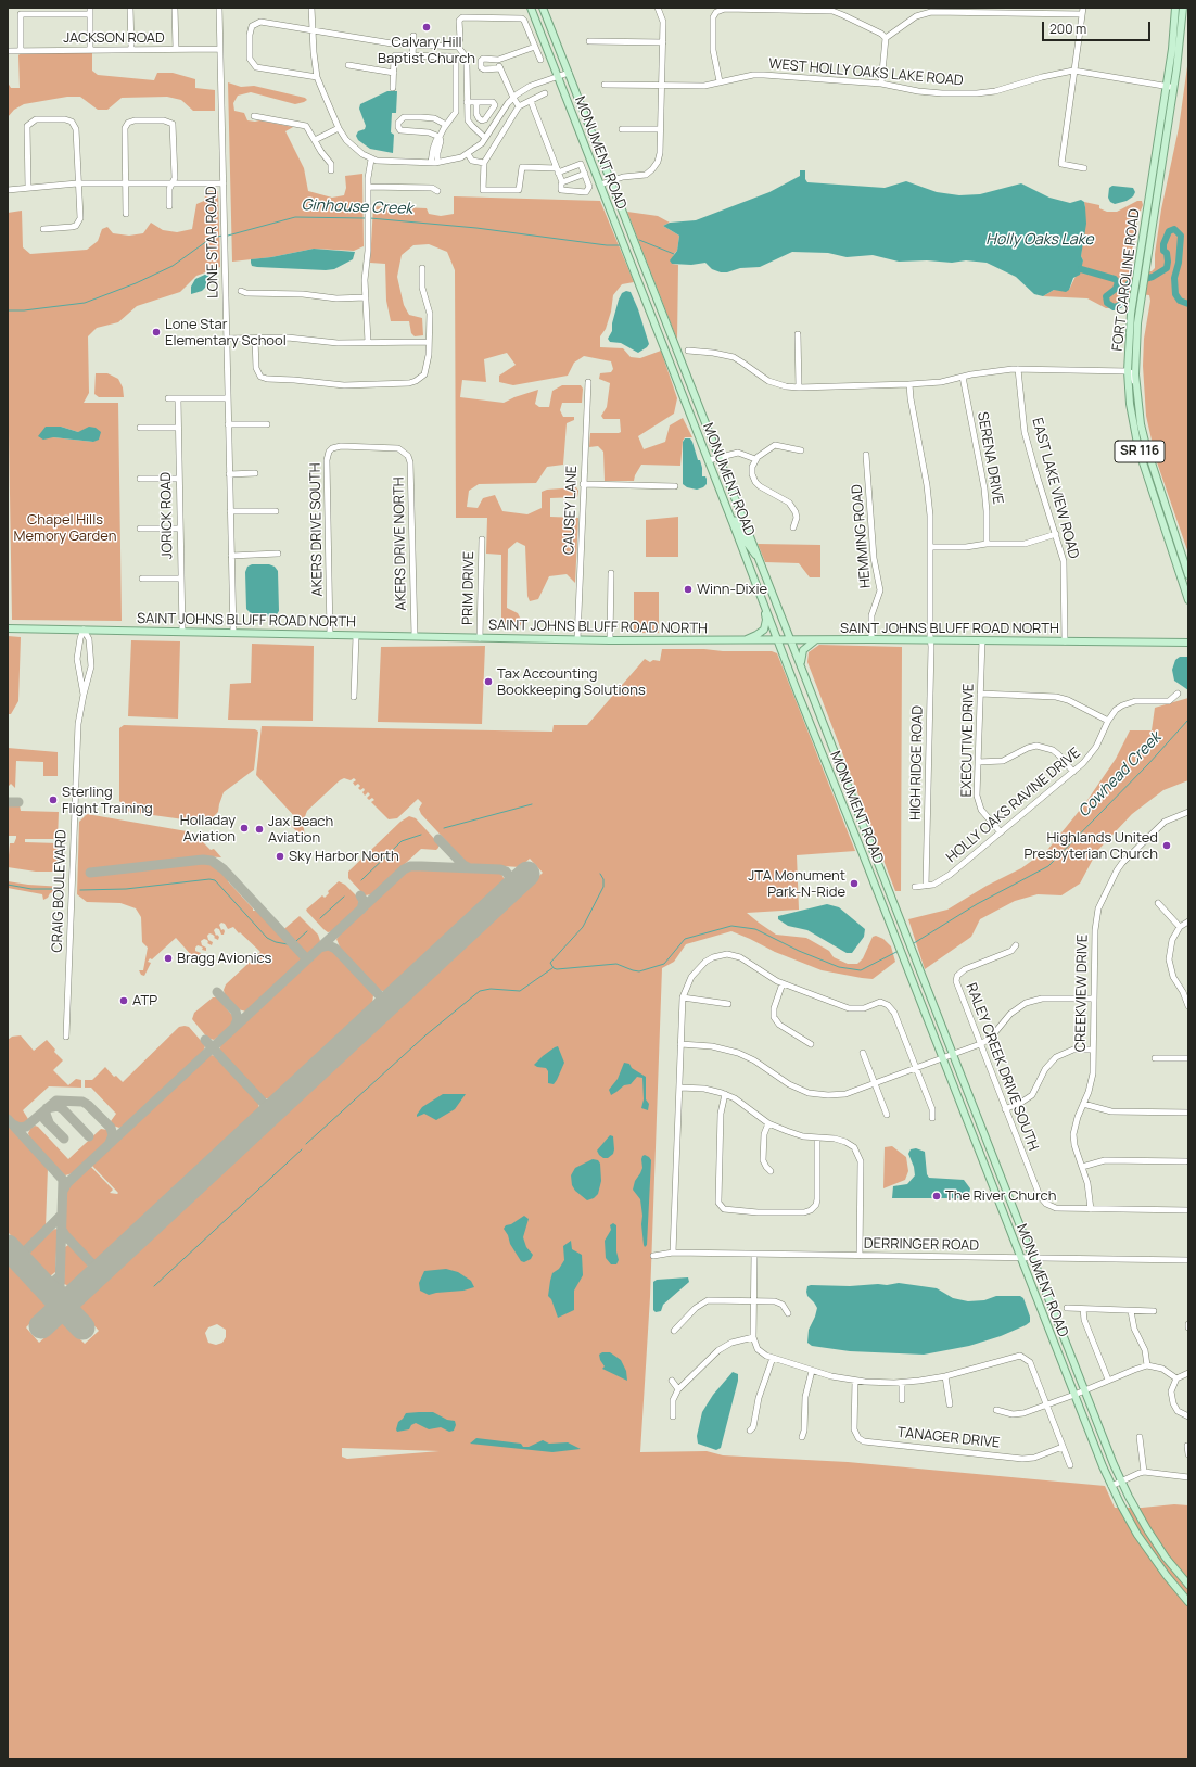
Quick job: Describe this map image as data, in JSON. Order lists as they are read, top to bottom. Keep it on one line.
{"streets":{"main road":["MONUMENT ROAD","FORT CAROLINE ROAD","SR 116","SAINT JOHNS BLUFF ROAD NORTH"],"street":["JACKSON ROAD","WEST HOLLY OAKS LAKE ROAD","LONE STAR ROAD","SERENA DRIVE","EAST LAKE VIEW ROAD","CAUSEY LANE","JORICK ROAD","AKERS DRIVE SOUTH","HEMMING ROAD","AKERS DRIVE NORTH","PRIM DRIVE","EXECUTIVE DRIVE","HIGH RIDGE ROAD","HOLLY OAKS RAVINE DRIVE","CRAIG BOULEVARD","CREEKVIEW DRIVE","RALEY CREEK DRIVE SOUTH","DERRINGER ROAD","TANAGER DRIVE"]},"crossings":[["JACKSON ROAD","LONE STAR ROAD"],["WEST HOLLY OAKS LAKE ROAD","FORT CAROLINE ROAD"],["MONUMENT ROAD","SAINT JOHNS BLUFF ROAD NORTH"],["MONUMENT ROAD","DERRINGER ROAD"],["LONE STAR ROAD","SAINT JOHNS BLUFF ROAD NORTH"],["EAST LAKE VIEW ROAD","SAINT JOHNS BLUFF ROAD NORTH"],["CAUSEY LANE","SAINT JOHNS BLUFF ROAD NORTH"],["JORICK ROAD","SAINT JOHNS BLUFF ROAD NORTH"],["AKERS DRIVE SOUTH","AKERS DRIVE NORTH"],["AKERS DRIVE SOUTH","SAINT JOHNS BLUFF ROAD NORTH"],["HEMMING ROAD","SAINT JOHNS BLUFF ROAD NORTH"],["AKERS DRIVE NORTH","SAINT JOHNS BLUFF ROAD NORTH"],["PRIM DRIVE","SAINT JOHNS BLUFF ROAD NORTH"],["SAINT JOHNS BLUFF ROAD NORTH","EXECUTIVE DRIVE"],["SAINT JOHNS BLUFF ROAD NORTH","HIGH RIDGE ROAD"],["SAINT JOHNS BLUFF ROAD NORTH","CRAIG BOULEVARD"],["EXECUTIVE DRIVE","HOLLY OAKS RAVINE DRIVE"],["HIGH RIDGE ROAD","HOLLY OAKS RAVINE DRIVE"],["CREEKVIEW DRIVE","RALEY CREEK DRIVE SOUTH"]],"water":["Ginhouse Creek","Holly Oaks Lake","Cowhead Creek"],"parks":["Chapel Hills Memory Garden"],"places":["Calvary Hill Baptist Church","Lone Star Elementary School","Winn-Dixie","Tax Accounting Bookkeeping Solutions","Sterling Flight Training","Holladay Aviation","Jax Beach Aviation","Highlands United Presbyterian Church","Sky Harbor North","JTA Monument Park-N-Ride","Bragg Avionics","ATP","The River Church"],"scale_bar":"200 m"}
